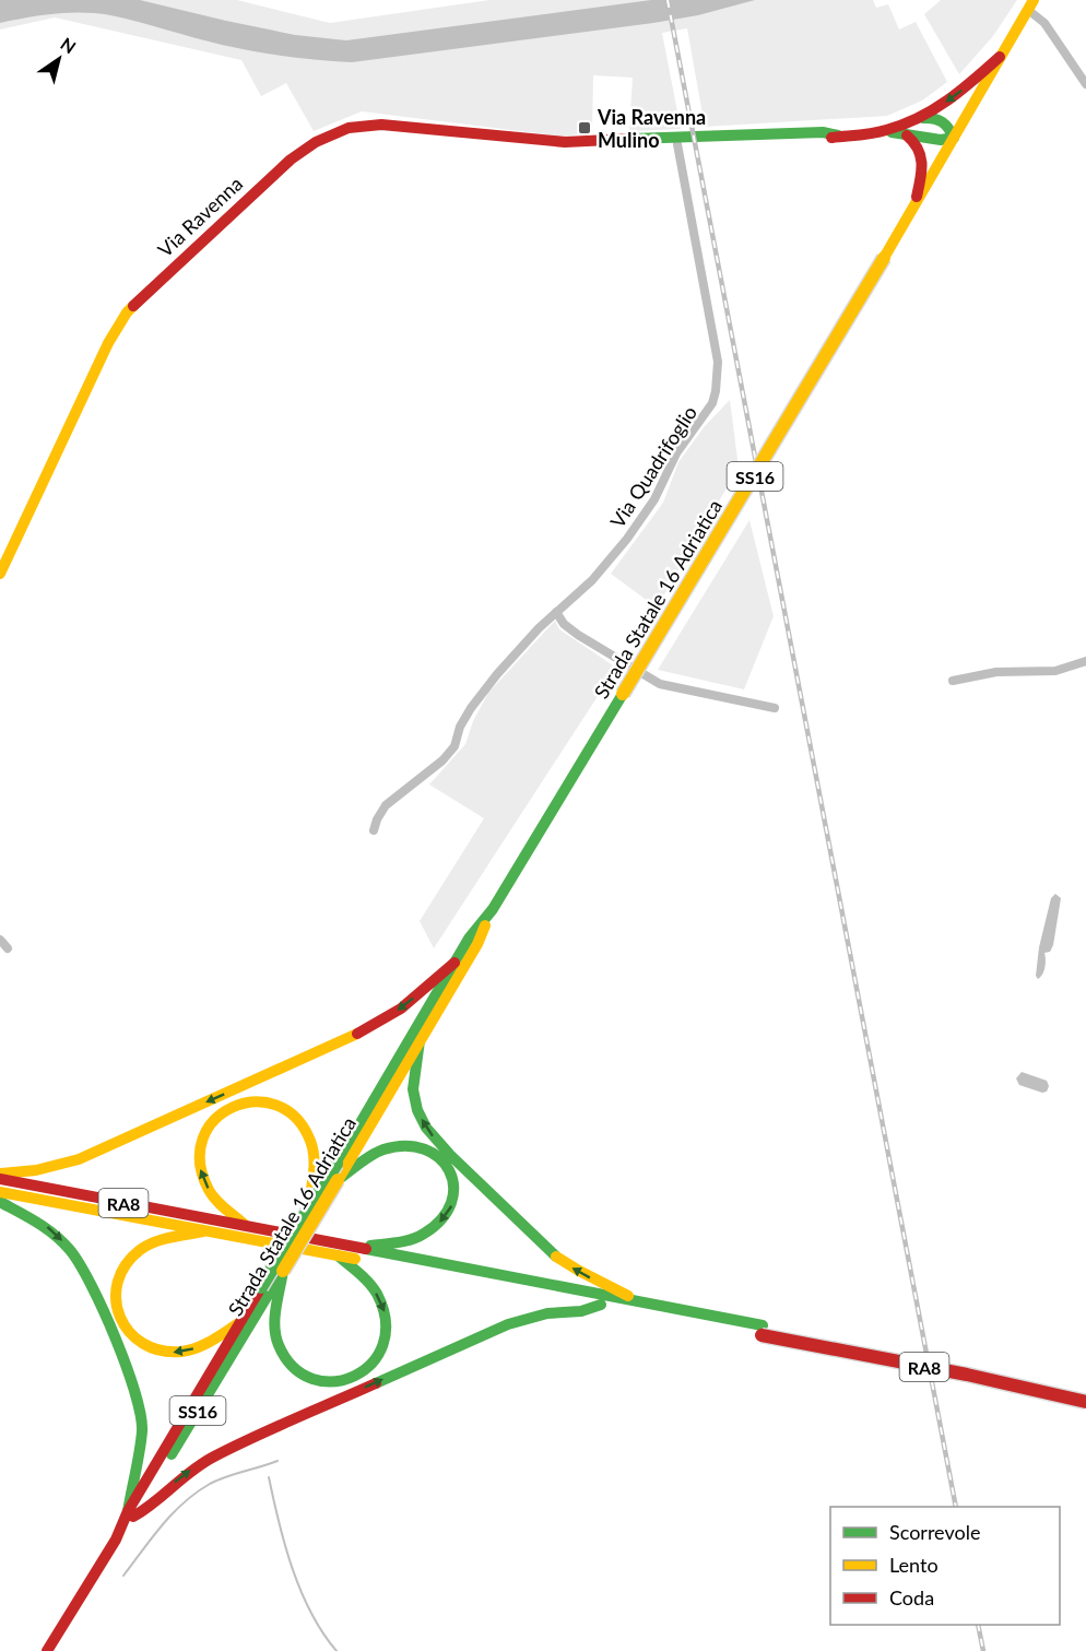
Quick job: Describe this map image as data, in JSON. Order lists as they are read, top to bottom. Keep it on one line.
{"streets":{"main road":["Via Ravenna","SS16","Strada Statale 16 Adriatica","RA8"],"street":["Via Quadrifoglio"]},"crossings":[["Via Ravenna","Via Quadrifoglio"],["Via Ravenna","Strada Statale 16 Adriatica"]],"places":{"transit":["Via Ravenna Mulino"]},"legend":["Scorrevole","Lento","Coda"],"north":"top right"}
